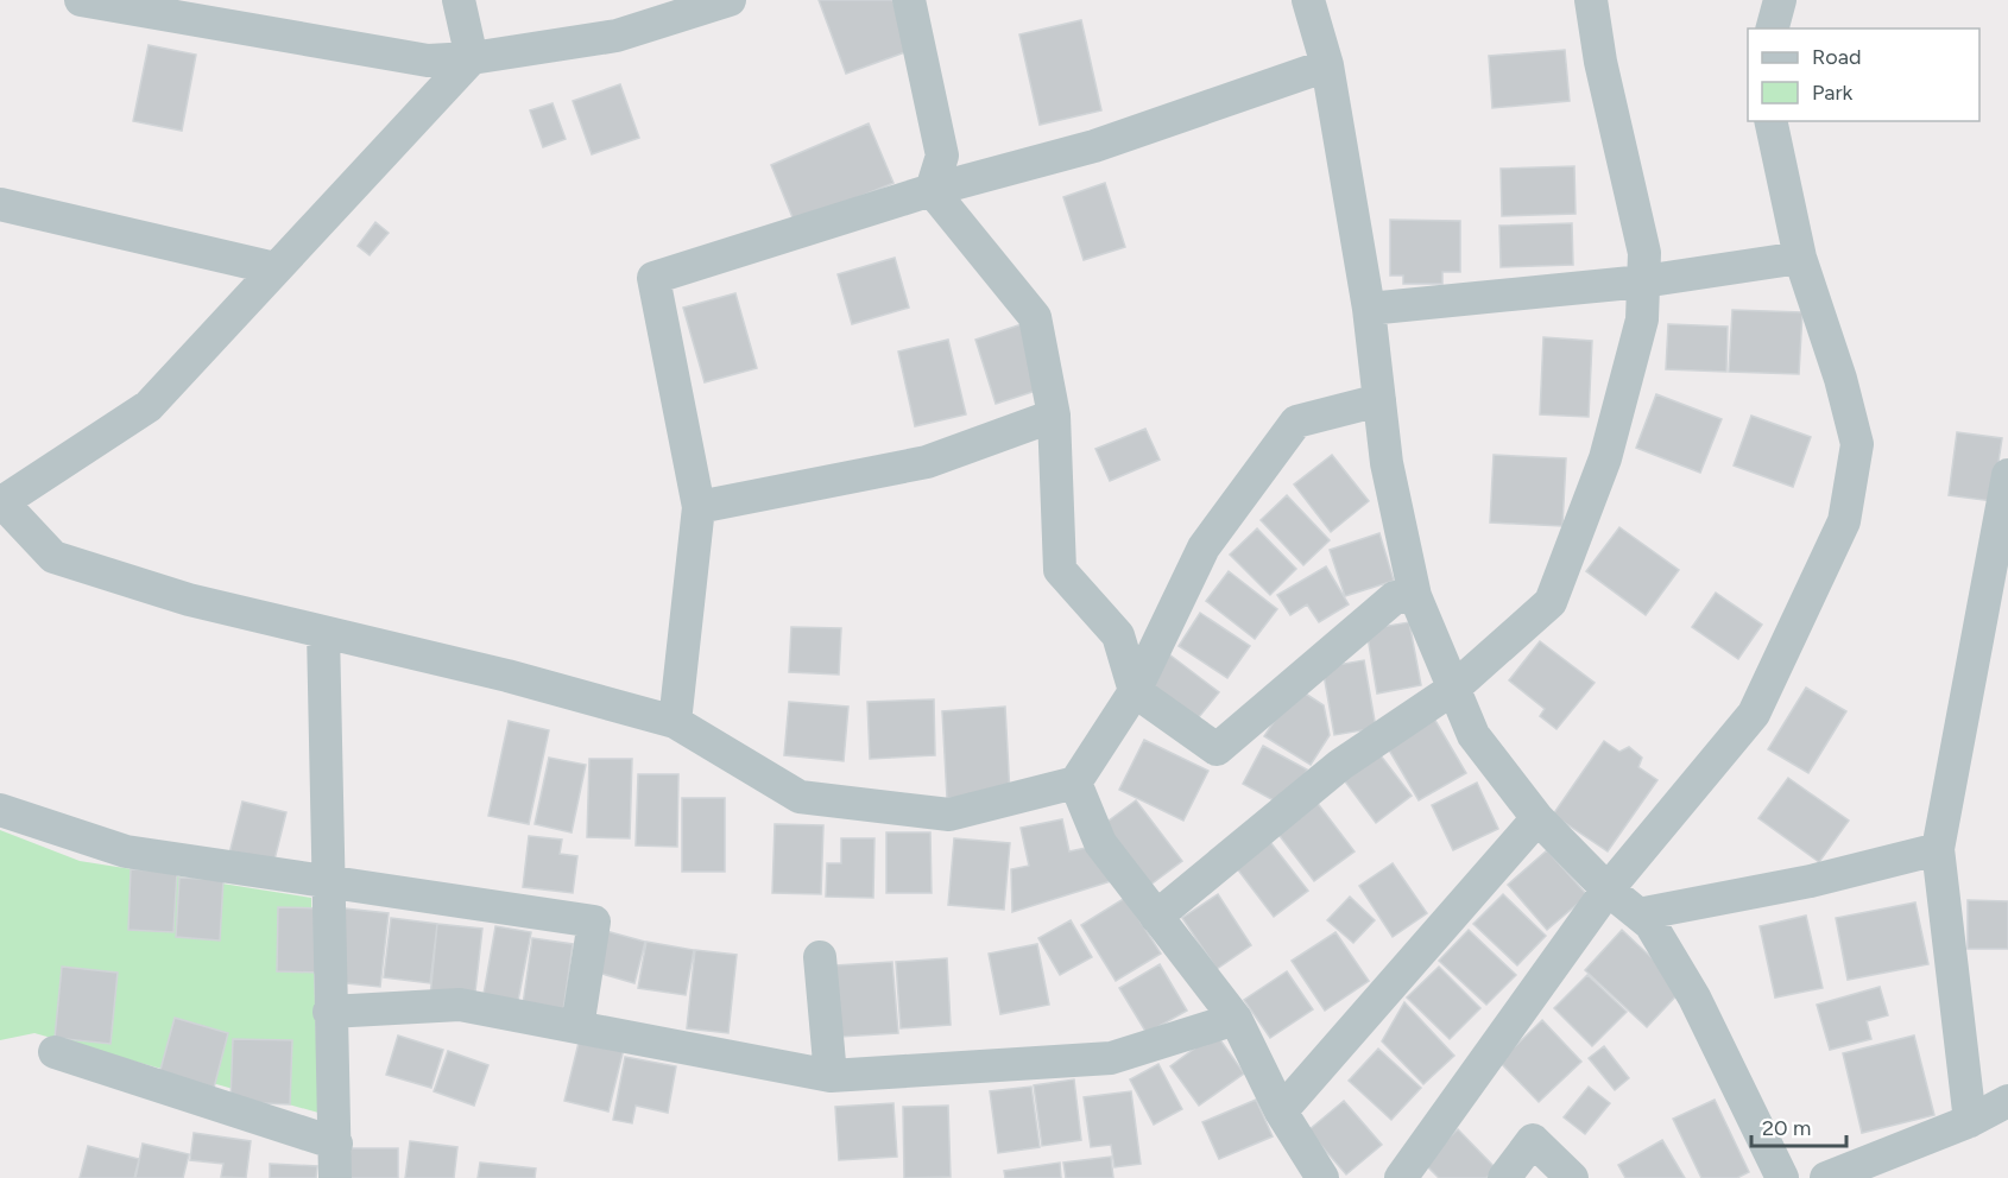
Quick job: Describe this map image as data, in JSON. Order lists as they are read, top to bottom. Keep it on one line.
{"legend":["Road","Park"],"scale_bar":"20 m"}
